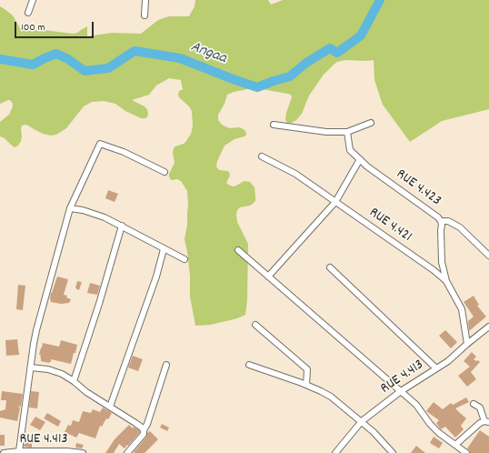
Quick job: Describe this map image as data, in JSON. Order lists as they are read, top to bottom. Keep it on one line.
{"streets":{"street":["RUE 4.423","RUE 4.421","RUE 4.413"]},"crossings":[["RUE 4.421","RUE 4.413"]],"water":["Angaa"],"scale_bar":"100 m"}
